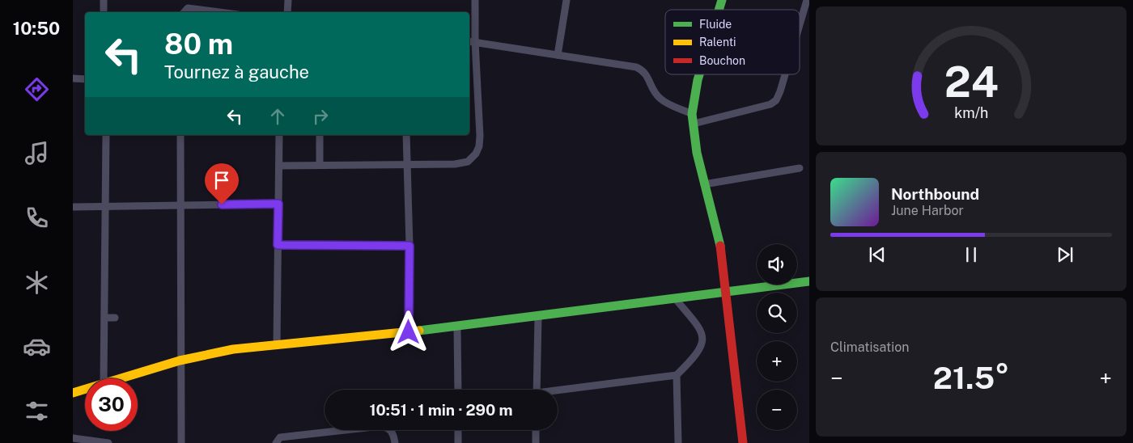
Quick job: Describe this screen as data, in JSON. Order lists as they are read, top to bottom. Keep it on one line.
{"legend":["Fluide","Ralenti","Bouchon"],"page":{"tabs":"10:50","turn":["80 m","Tournez à gauche"],"song":["Northbound","June Harbor"],"map_buttons":["+","−"],"tile":"Climatisation","heat":["−","21.5°","+"],"limit":"30","trip":"10:51 · 1 min · 290 m","gauge":["24","km/h"]}}
